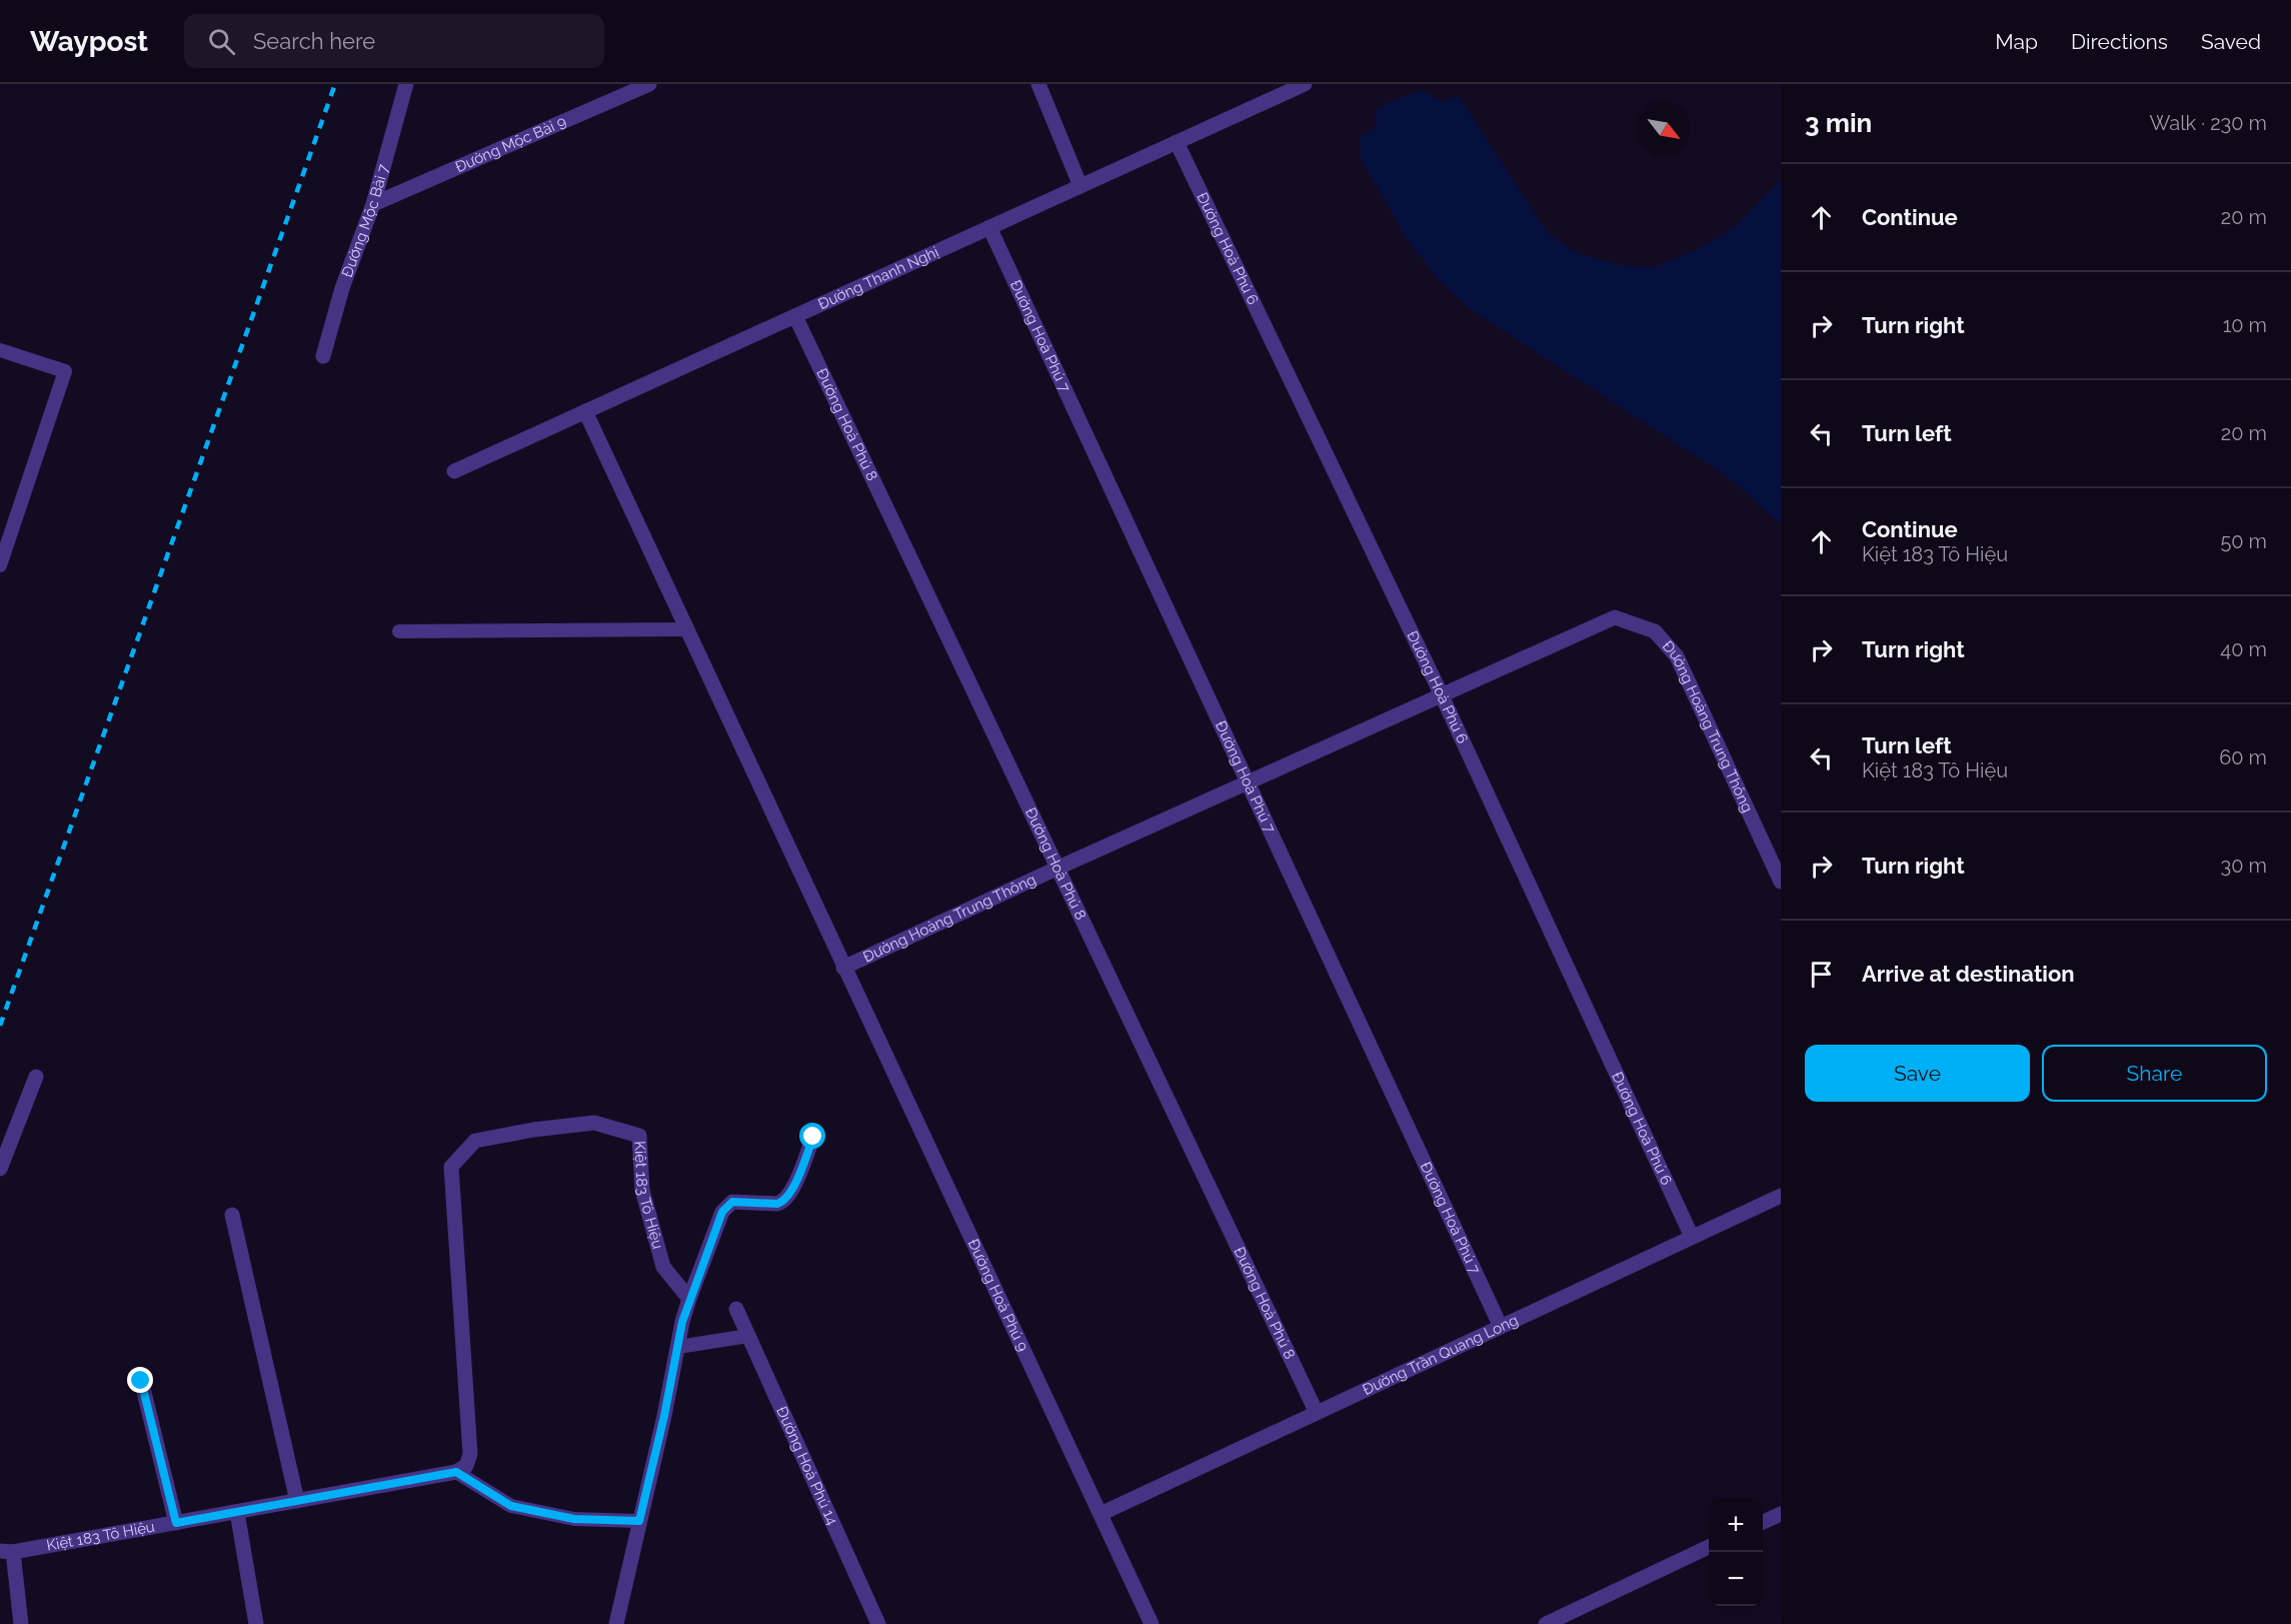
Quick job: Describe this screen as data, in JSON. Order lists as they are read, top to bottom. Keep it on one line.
{"streets":{"street":["Đường Mộc Bài 9","Đường Mộc Bài 7","Đường Hoà Phú 6","Đường Thanh Nghị","Đường Hoà Phú 7","Đường Hoà Phú 8","Đường Hoàng Trung Thông","Kiệt 183 Tô Hiệu","Đường Hoà Phú 9","Đường Trần Quang Long","Đường Hoà Phú 14"]},"crossings":[["Đường Mộc Bài 9","Đường Mộc Bài 7"],["Đường Hoà Phú 6","Đường Thanh Nghị"],["Đường Hoà Phú 6","Đường Hoàng Trung Thông"],["Đường Hoà Phú 6","Đường Trần Quang Long"],["Đường Thanh Nghị","Đường Hoà Phú 7"],["Đường Thanh Nghị","Đường Hoà Phú 8"],["Đường Thanh Nghị","Đường Hoà Phú 9"],["Đường Hoà Phú 7","Đường Hoàng Trung Thông"],["Đường Hoà Phú 7","Đường Trần Quang Long"],["Đường Hoà Phú 8","Đường Hoàng Trung Thông"],["Đường Hoà Phú 8","Đường Trần Quang Long"],["Đường Hoàng Trung Thông","Đường Hoà Phú 9"],["Đường Hoà Phú 9","Đường Trần Quang Long"]],"north":"bottom right","page":{"header":"Waypost","search":"Search here","nav":["Map","Directions","Saved"],"heading":["3 min","Walk · 230 m"],"list":[["Continue","20 m"],["Turn right","10 m"],["Turn left","20 m"],["Continue","Kiệt 183 Tô Hiệu","50 m"],["Turn right","40 m"],["Turn left","Kiệt 183 Tô Hiệu","60 m"],["Turn right","30 m"],"Arrive at destination"],"buttons":["Save","Share"],"map_buttons":["+","−"]}}
